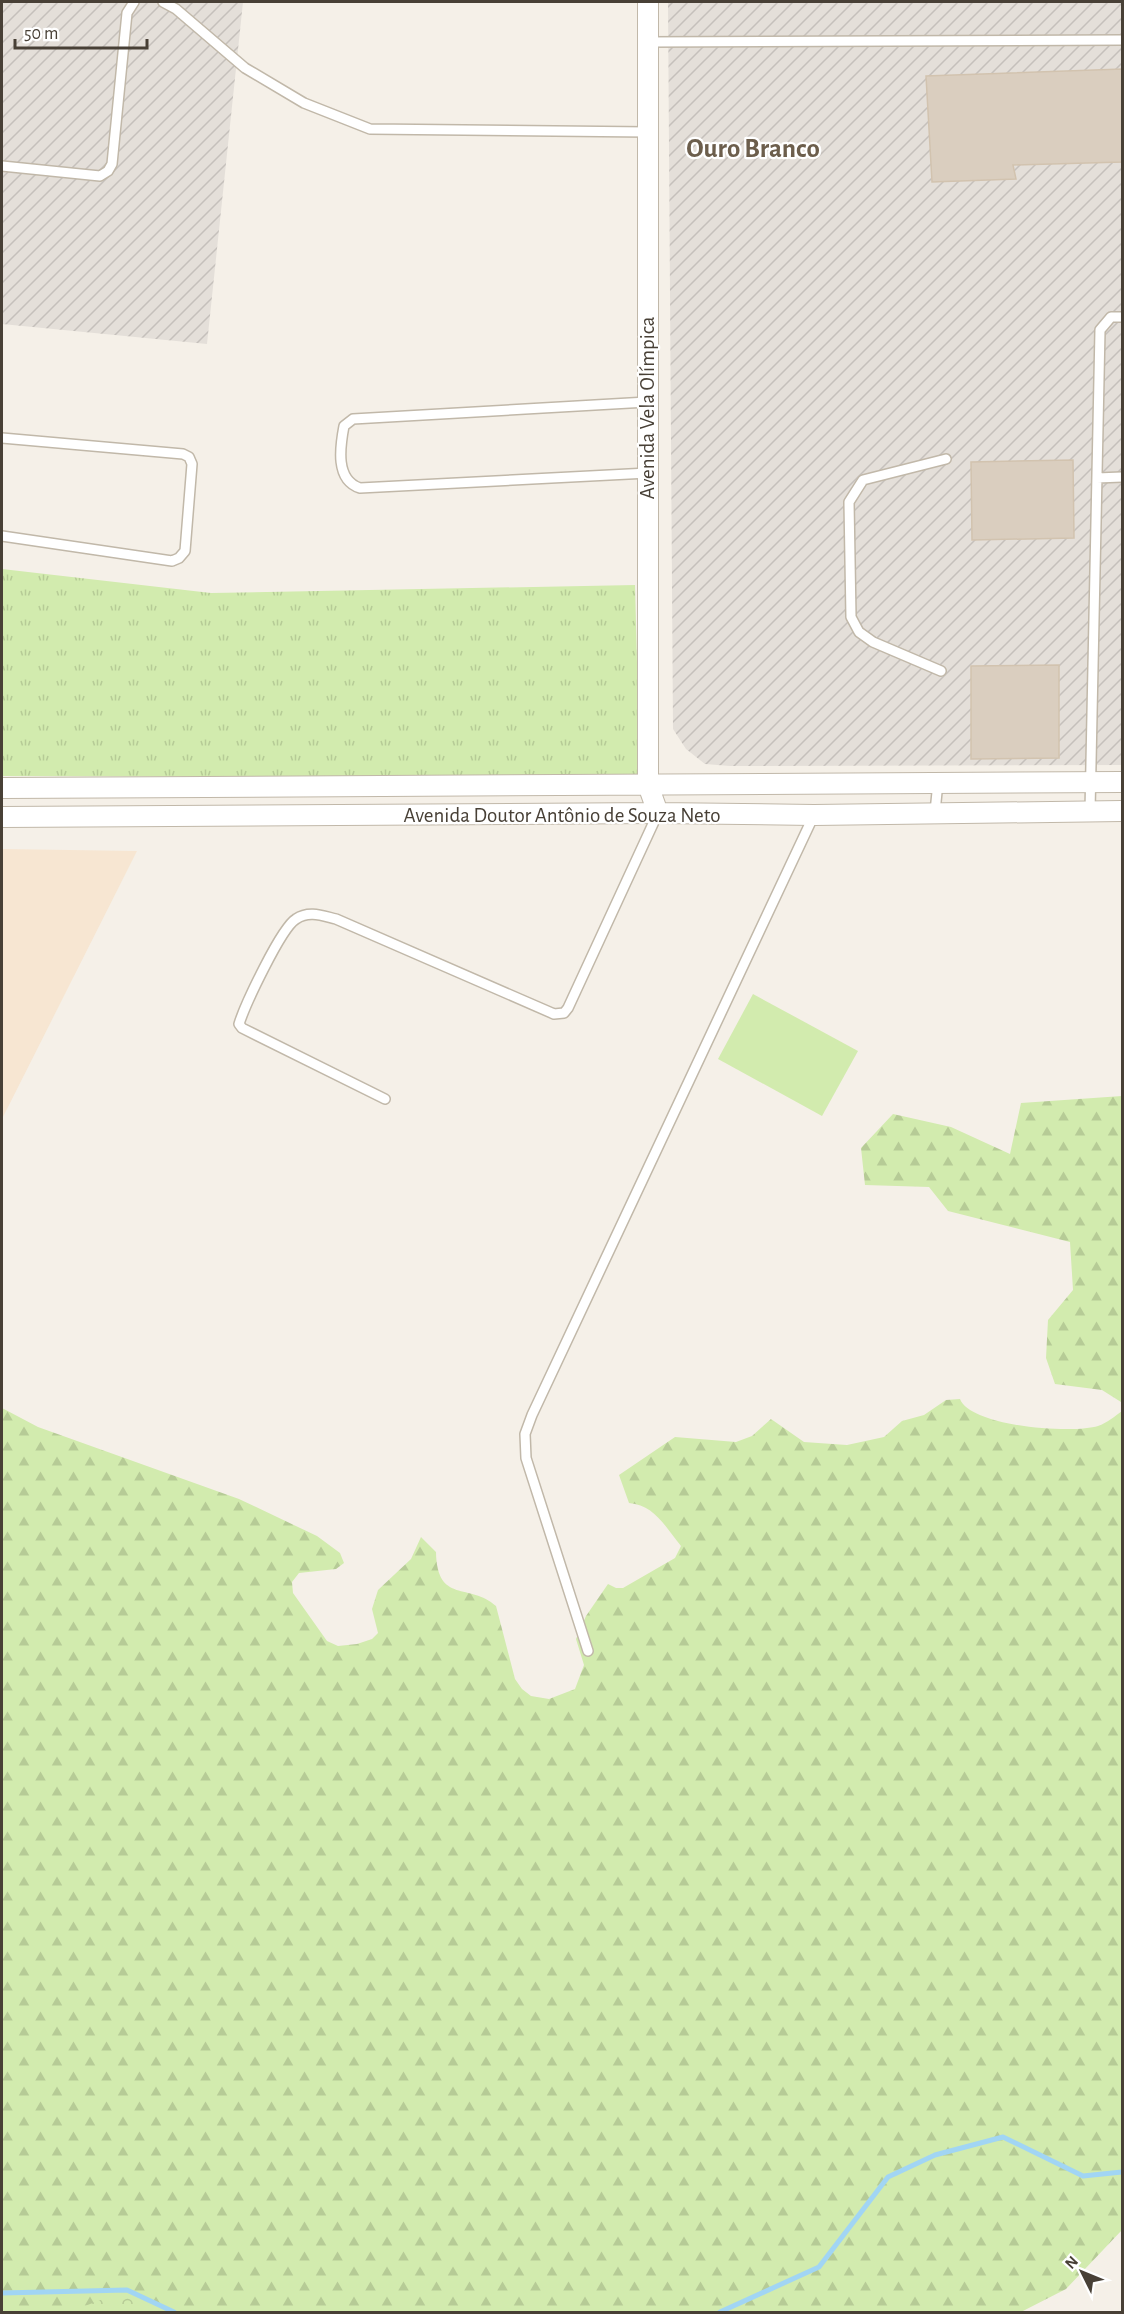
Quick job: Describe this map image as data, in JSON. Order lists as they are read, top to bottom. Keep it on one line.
{"streets":{"street":["Avenida Vela Olímpica","Avenida Doutor Antônio de Souza Neto"]},"crossings":[["Avenida Vela Olímpica","Avenida Doutor Antônio de Souza Neto"]],"districts":["Ouro Branco"],"scale_bar":"50 m","north":"top left"}
